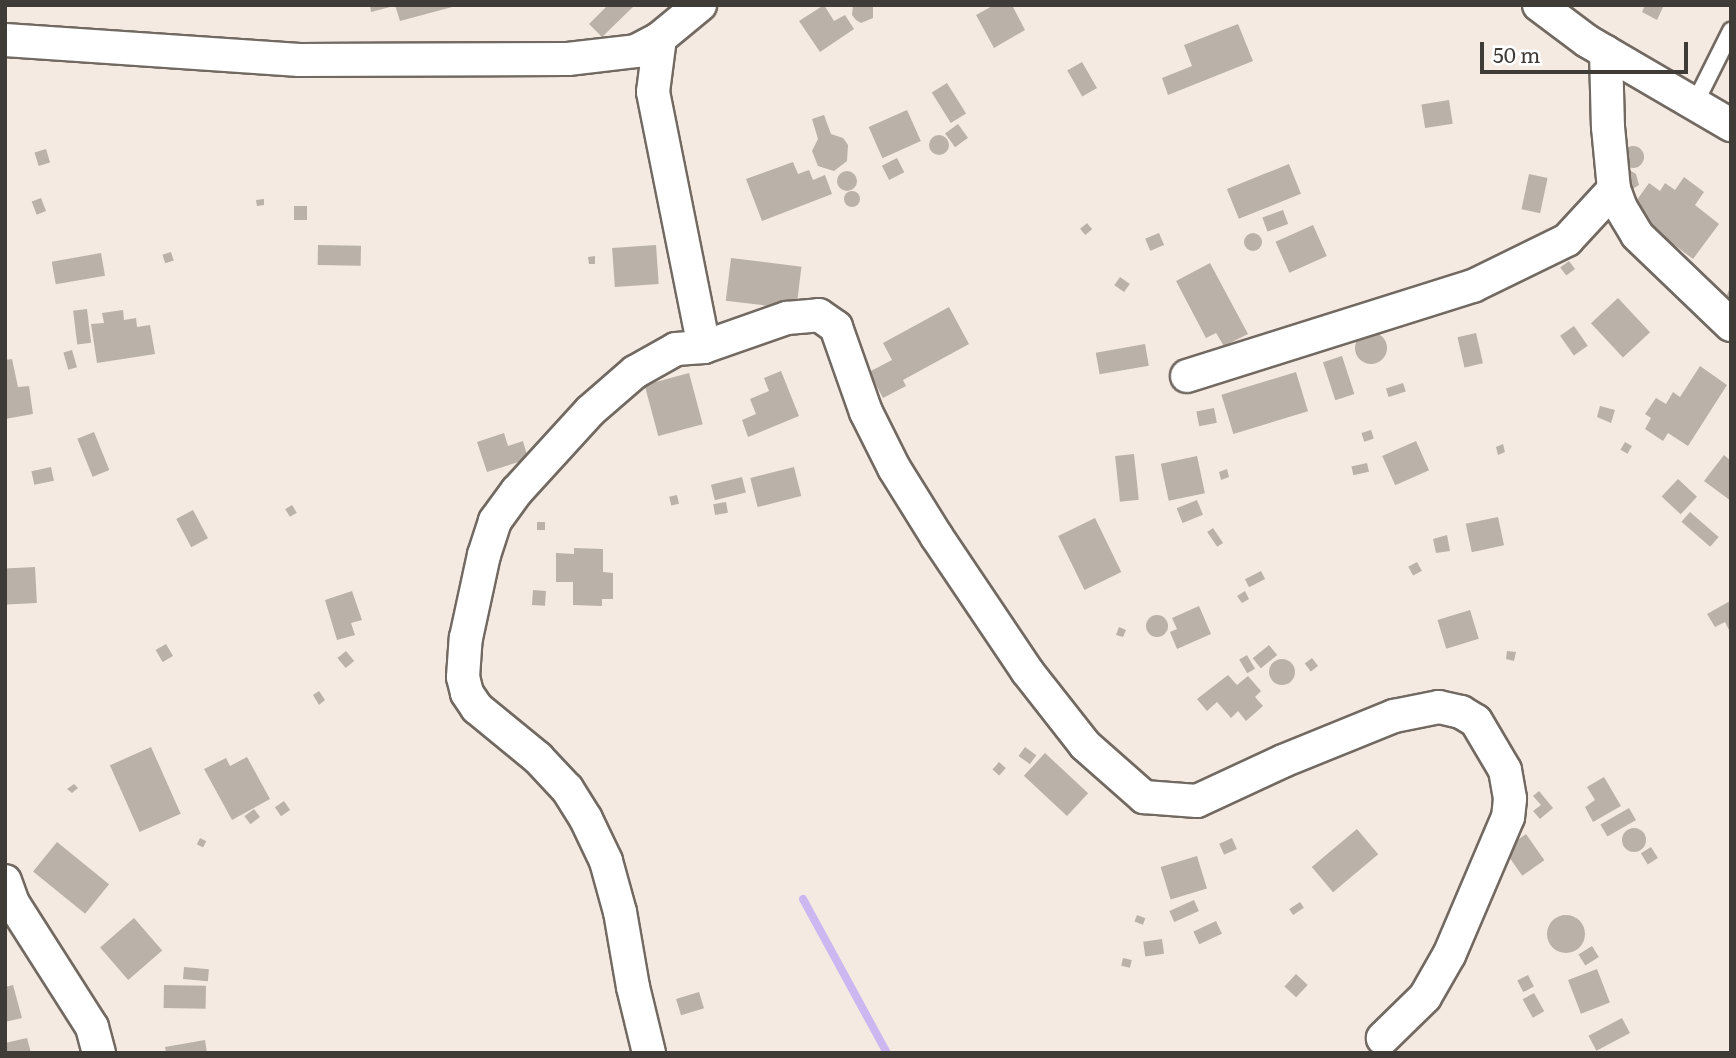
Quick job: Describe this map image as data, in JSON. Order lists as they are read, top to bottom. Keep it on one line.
{"scale_bar":"50 m"}
